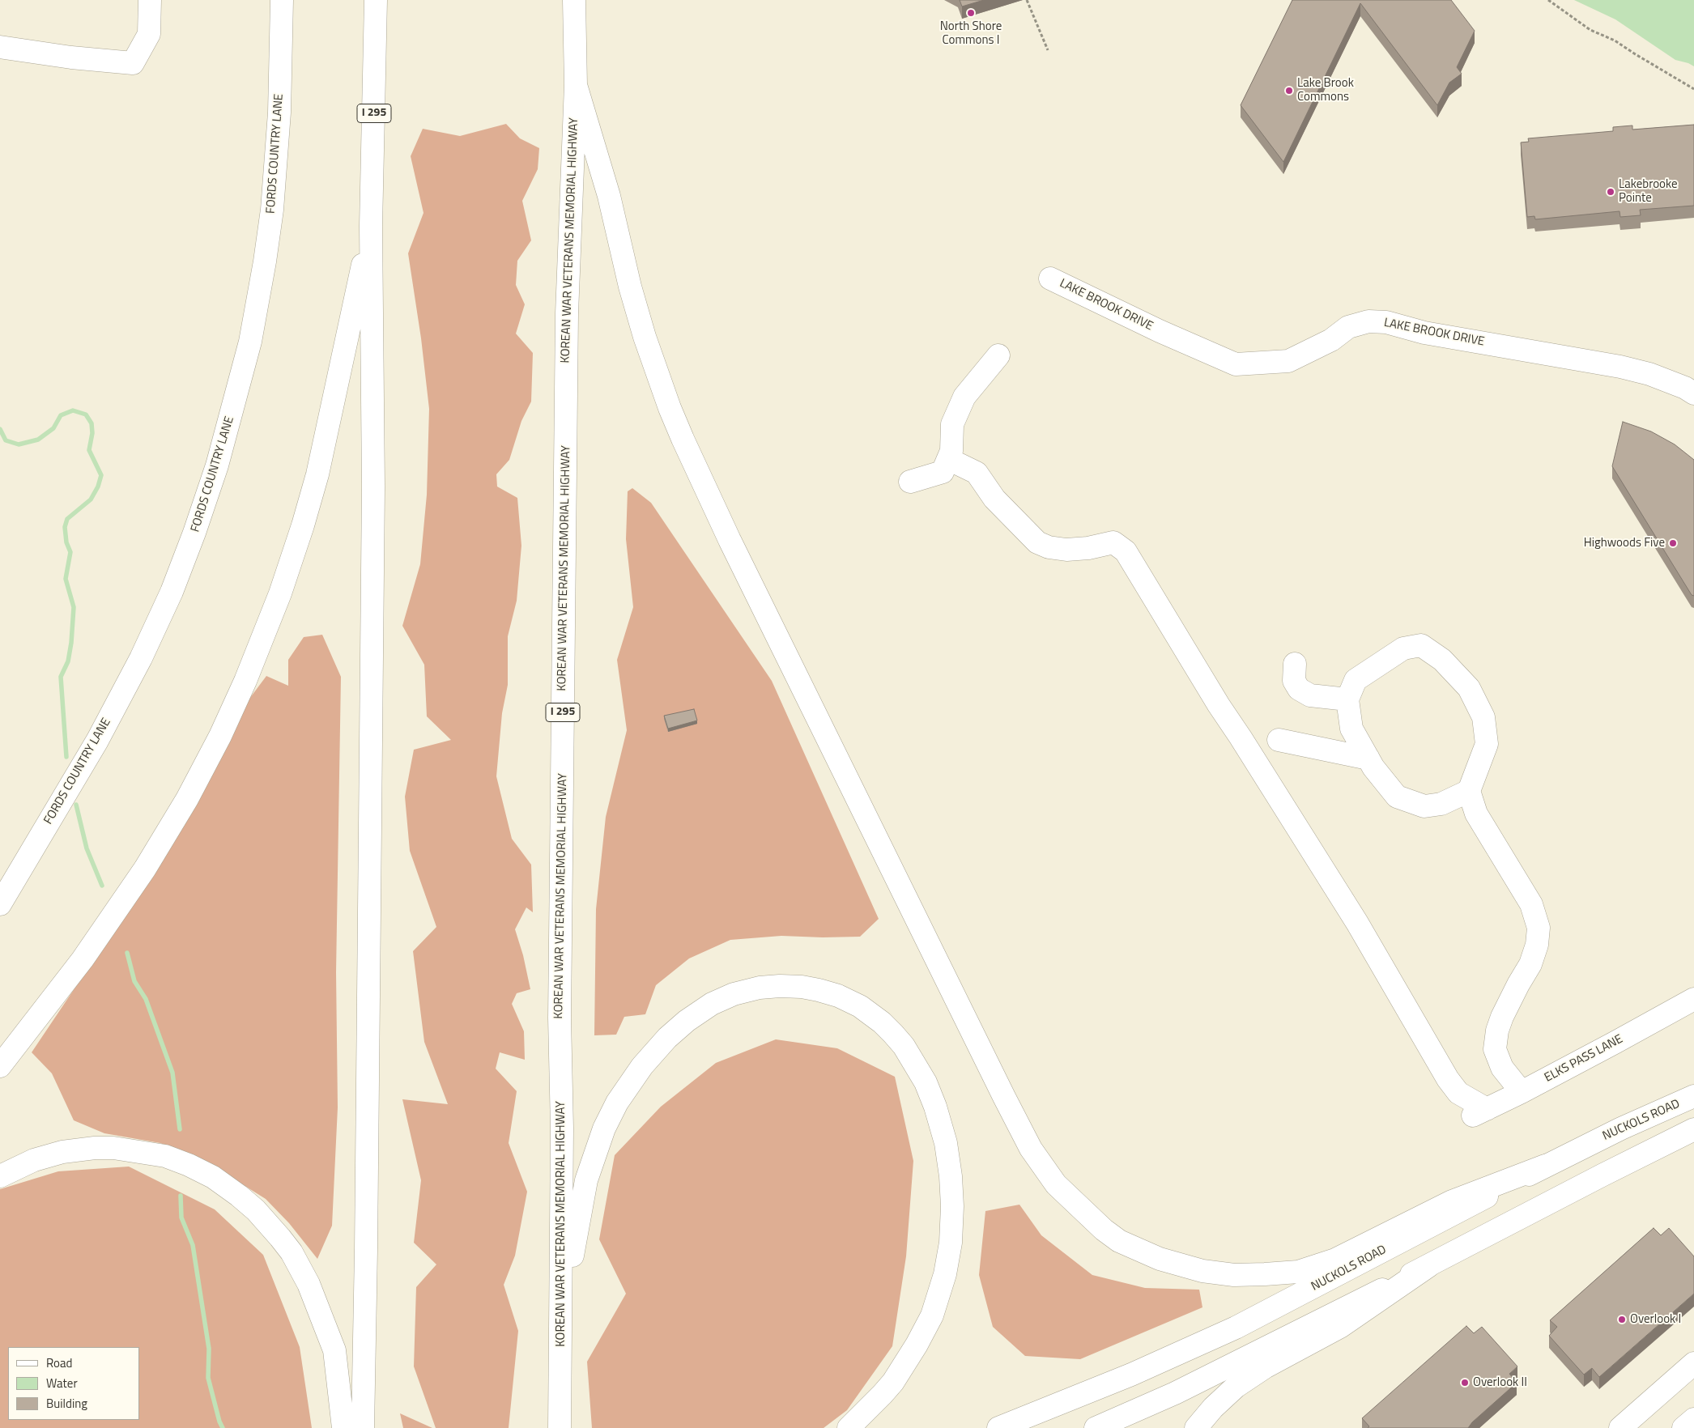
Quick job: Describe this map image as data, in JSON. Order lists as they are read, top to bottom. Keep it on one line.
{"streets":{"main road":["I 295","FORDS COUNTRY LANE","KOREAN WAR VETERANS MEMORIAL HIGHWAY","LAKE BROOK DRIVE","ELKS PASS LANE","NUCKOLS ROAD"]},"places":["North Shore Commons I","Lake Brook Commons","Lakebrooke Pointe","Highwoods Five","Overlook I","Overlook II"],"legend":["Road","Water","Building"]}
